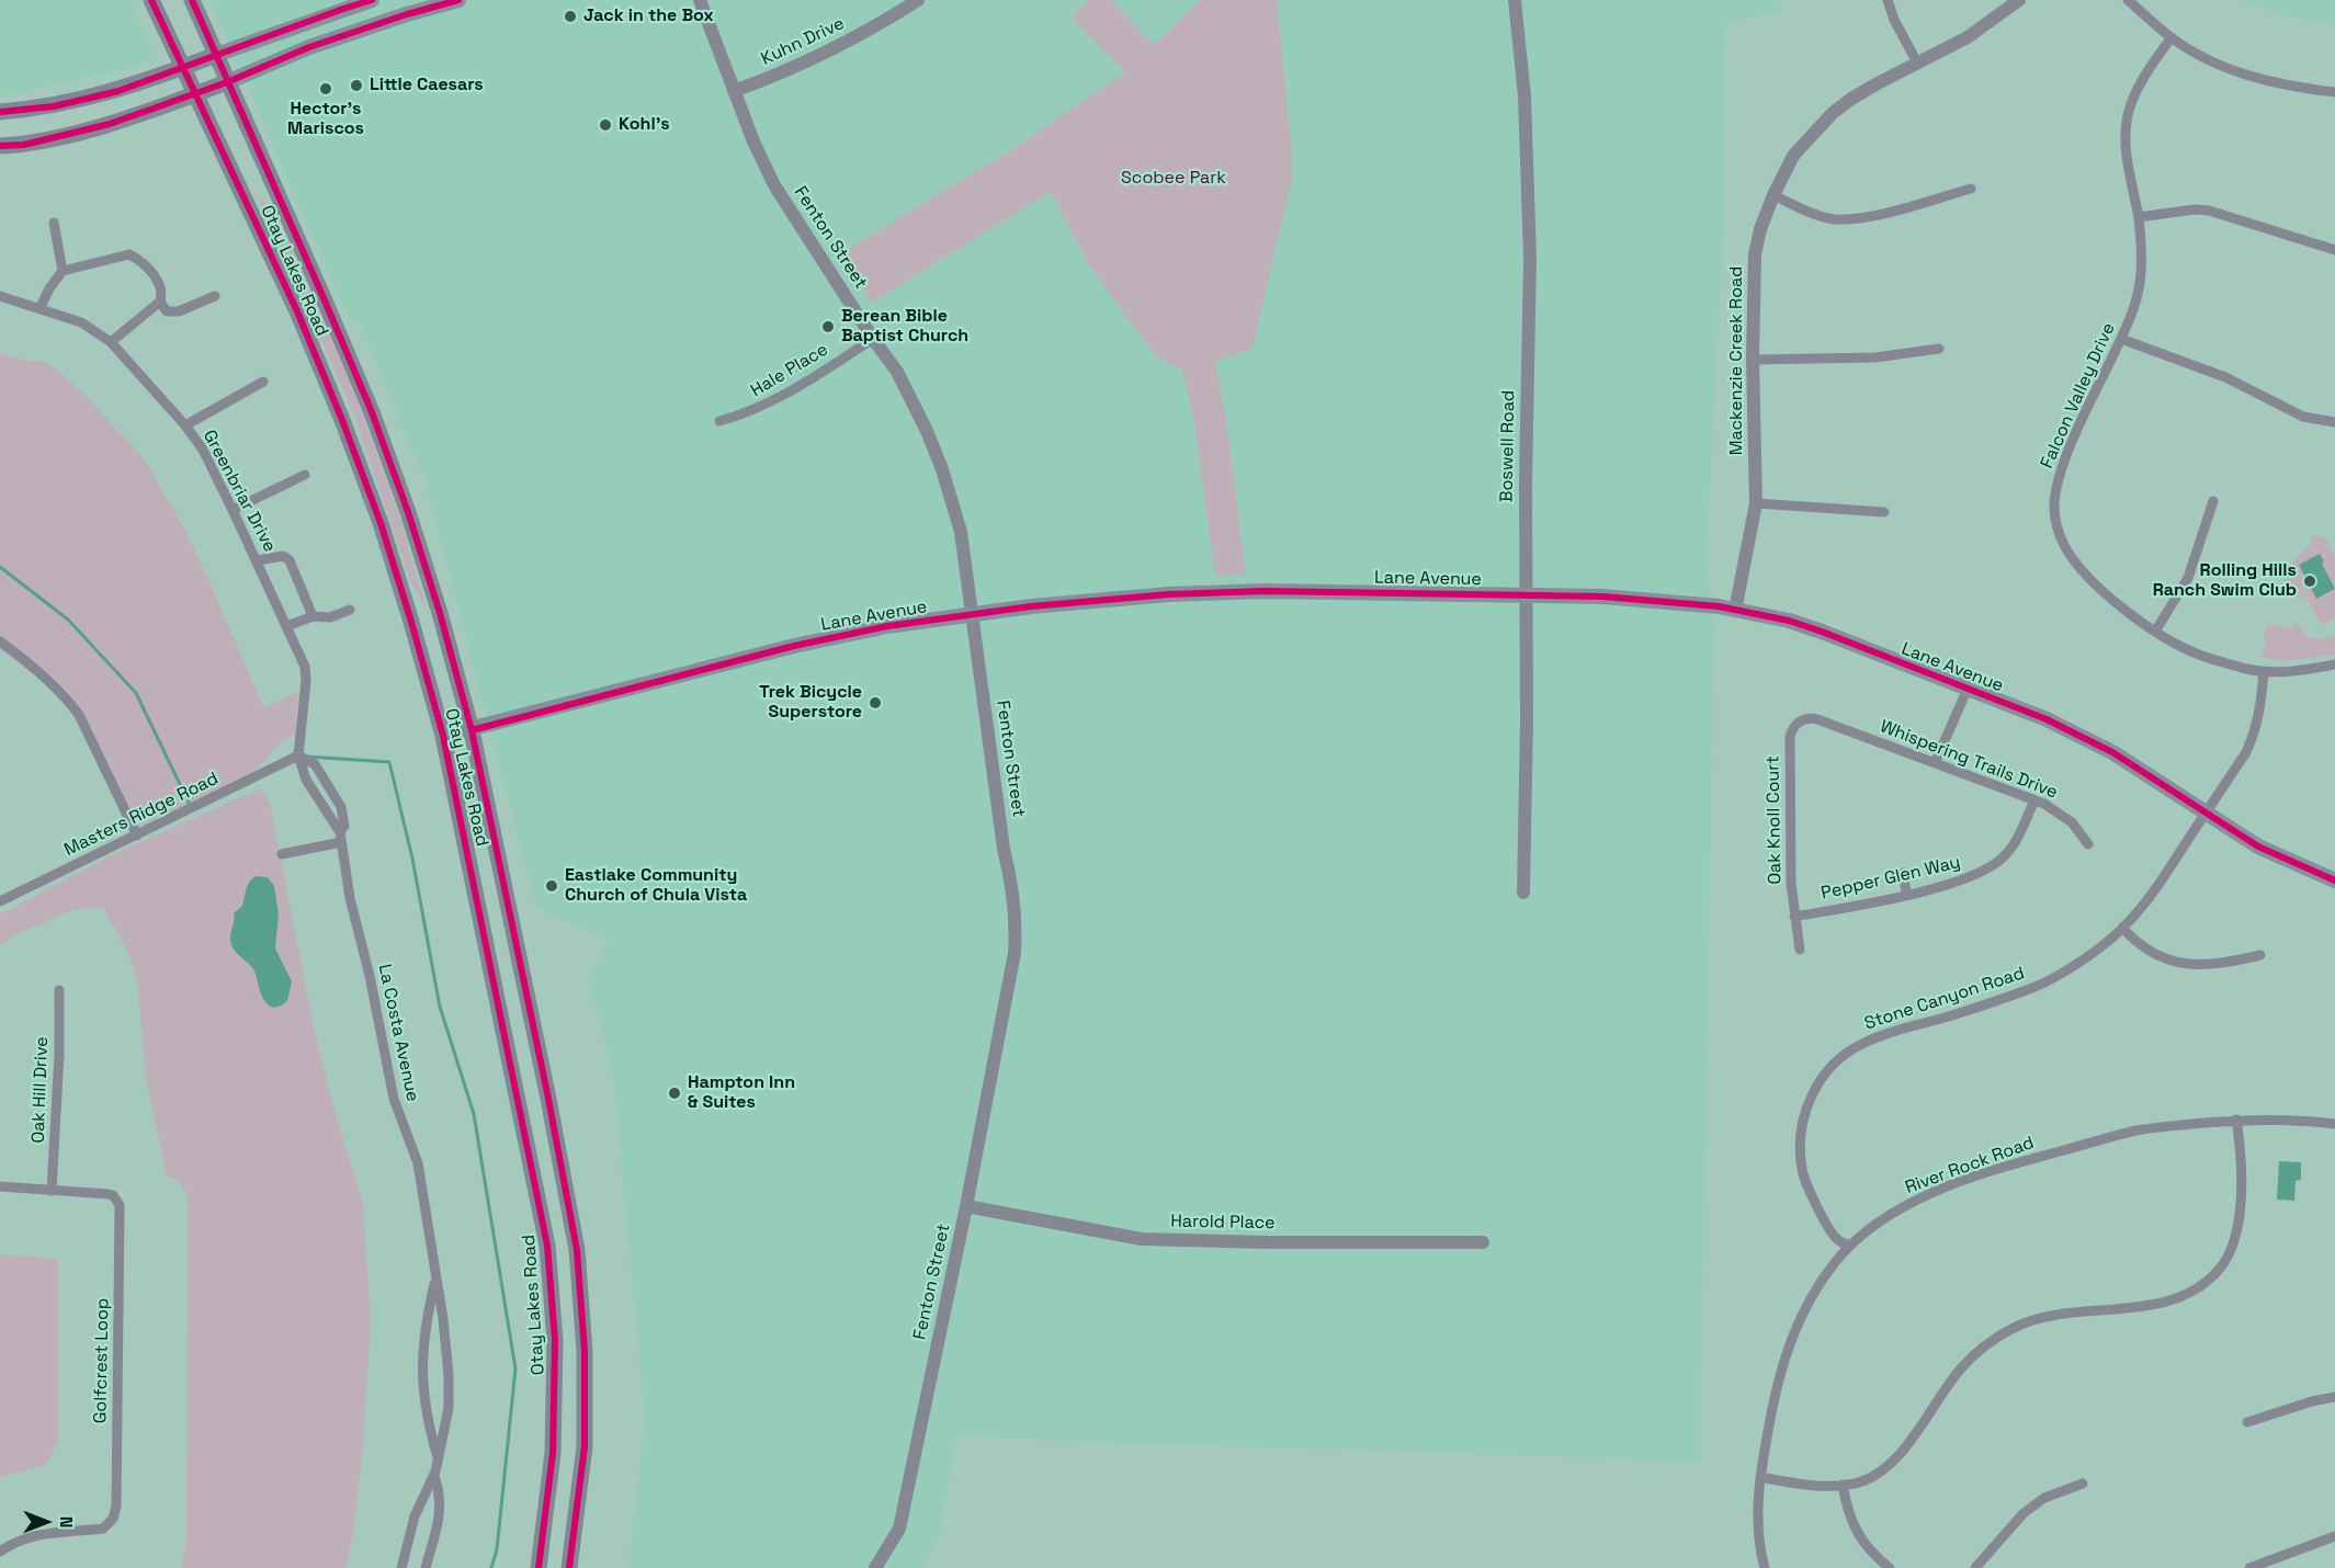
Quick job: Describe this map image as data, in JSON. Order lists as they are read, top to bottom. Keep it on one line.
{"streets":{"main road":["Otay Lakes Road","Lane Avenue"],"street":["Kuhn Drive","Fenton Street","Mackenzie Creek Road","Hale Place","Falcon Valley Drive","Boswell Road","Greenbriar Drive","Whispering Trails Drive","Masters Ridge Road","Oak Knoll Court","Pepper Glen Way","Stone Canyon Road","La Costa Avenue","Oak Hill Drive","River Rock Road","Harold Place","Golfcrest Loop"]},"crossings":[["Kuhn Drive","Fenton Street"],["Fenton Street","Hale Place"],["Fenton Street","Lane Avenue"],["Fenton Street","Harold Place"],["Otay Lakes Road","Lane Avenue"],["Mackenzie Creek Road","Lane Avenue"],["Falcon Valley Drive","Stone Canyon Road"],["Boswell Road","Lane Avenue"],["Greenbriar Drive","Masters Ridge Road"],["Greenbriar Drive","La Costa Avenue"],["Lane Avenue","Stone Canyon Road"],["Whispering Trails Drive","Oak Knoll Court"],["Whispering Trails Drive","Pepper Glen Way"],["Masters Ridge Road","La Costa Avenue"],["Oak Knoll Court","Pepper Glen Way"],["Stone Canyon Road","River Rock Road"],["Oak Hill Drive","Golfcrest Loop"]],"parks":["Scobee Park"],"places":["Jack in the Box","Little Caesars","Hector's Mariscos","Kohl's","Berean Bible Baptist Church","Rolling Hills Ranch Swim Club","Trek Bicycle Superstore","Eastlake Community Church of Chula Vista","Hampton Inn & Suites"],"north":"right"}
